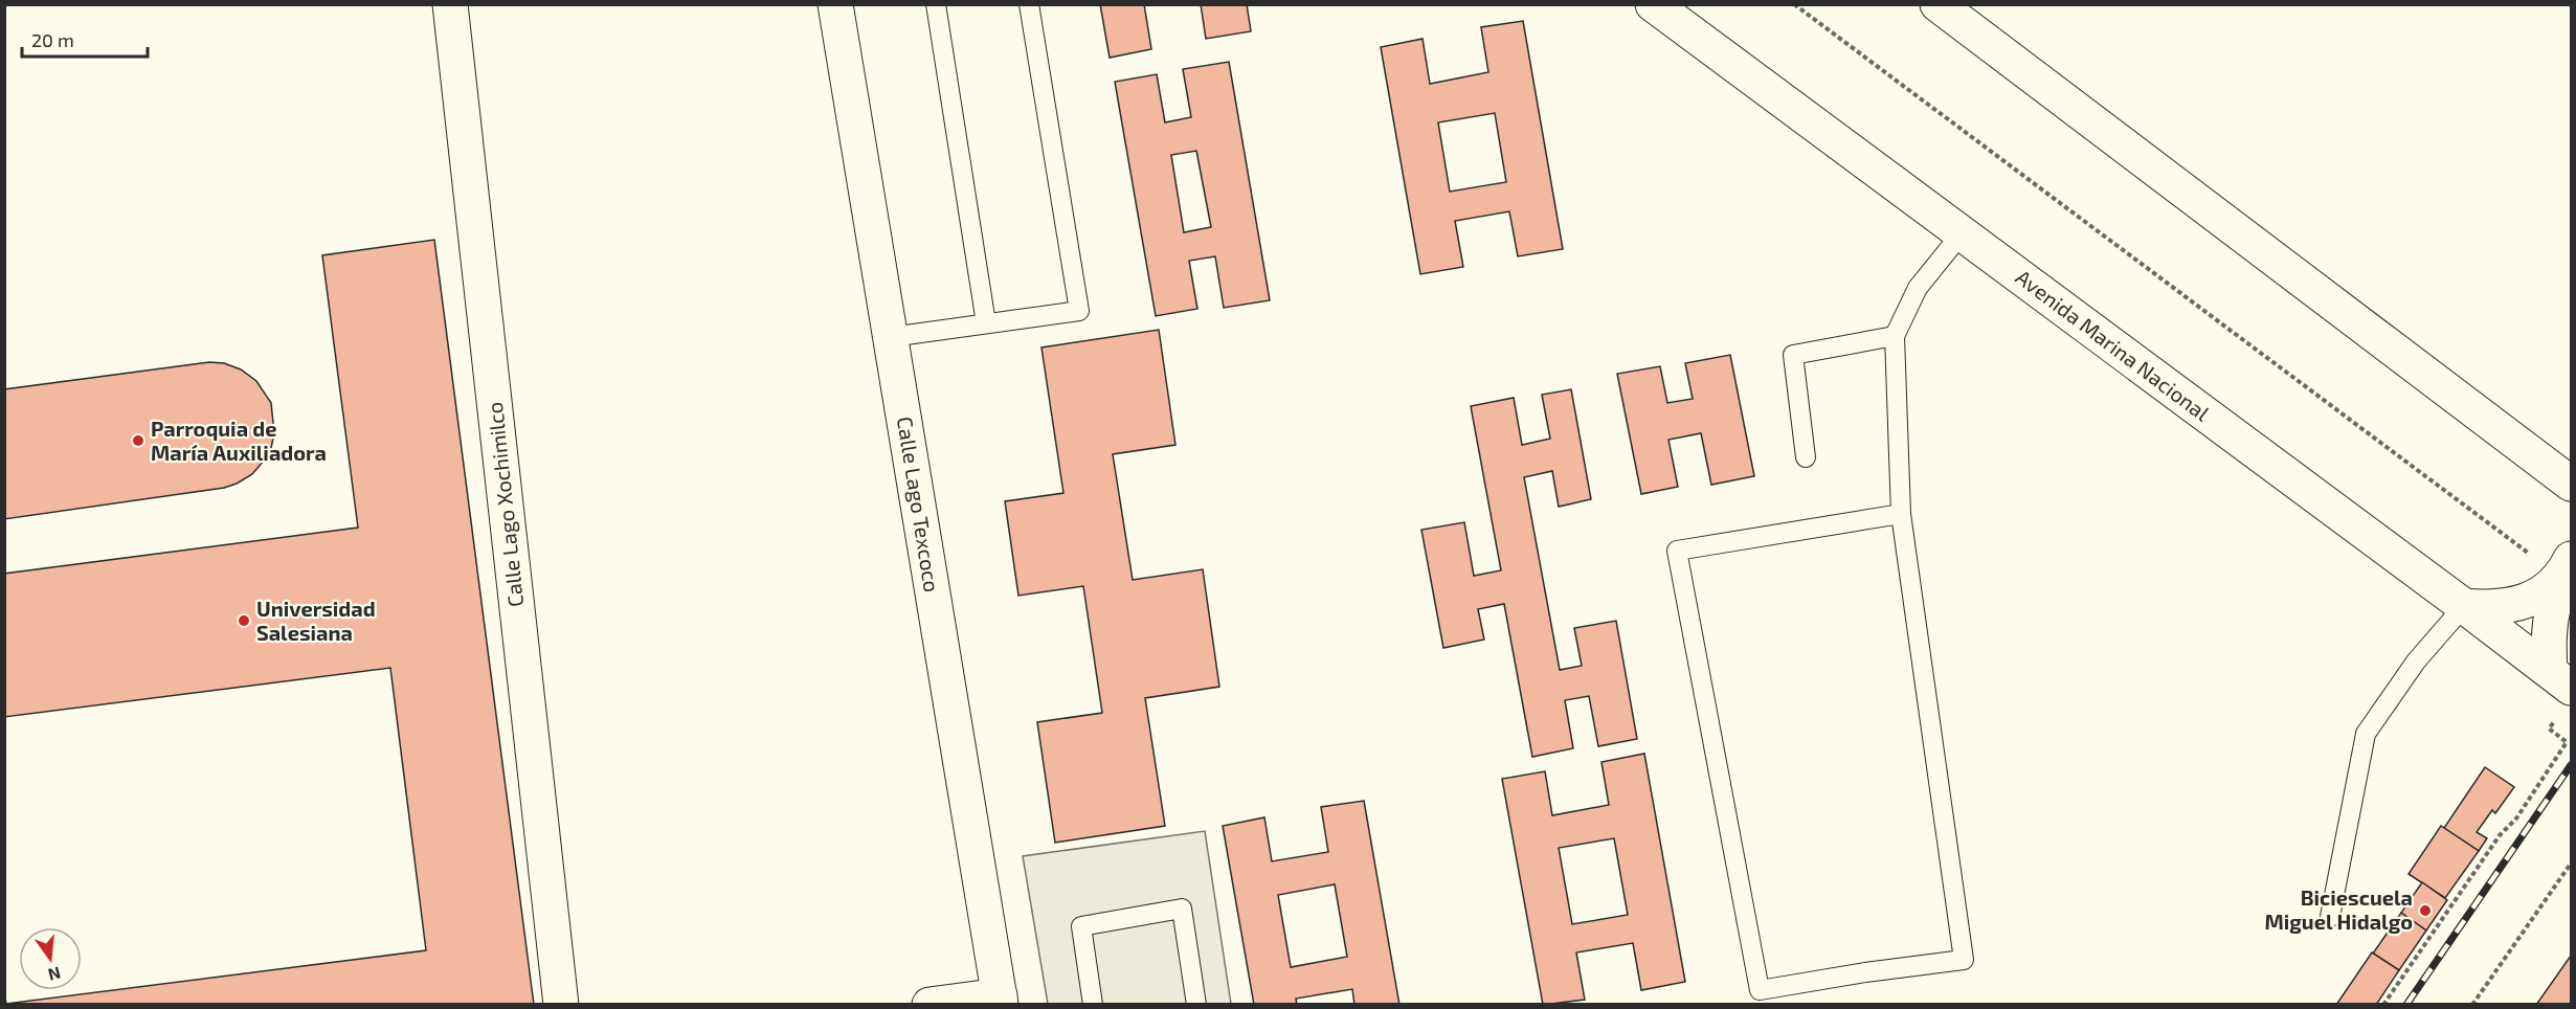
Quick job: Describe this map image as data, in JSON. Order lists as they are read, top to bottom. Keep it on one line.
{"streets":{"main road":["Avenida Marina Nacional","Calle Lago Xochimilco","Calle Lago Texcoco"]},"places":["Parroquia de María Auxiliadora","Universidad Salesiana","Biciescuela Miguel Hidalgo"],"scale_bar":"20 m","north":"bottom"}
